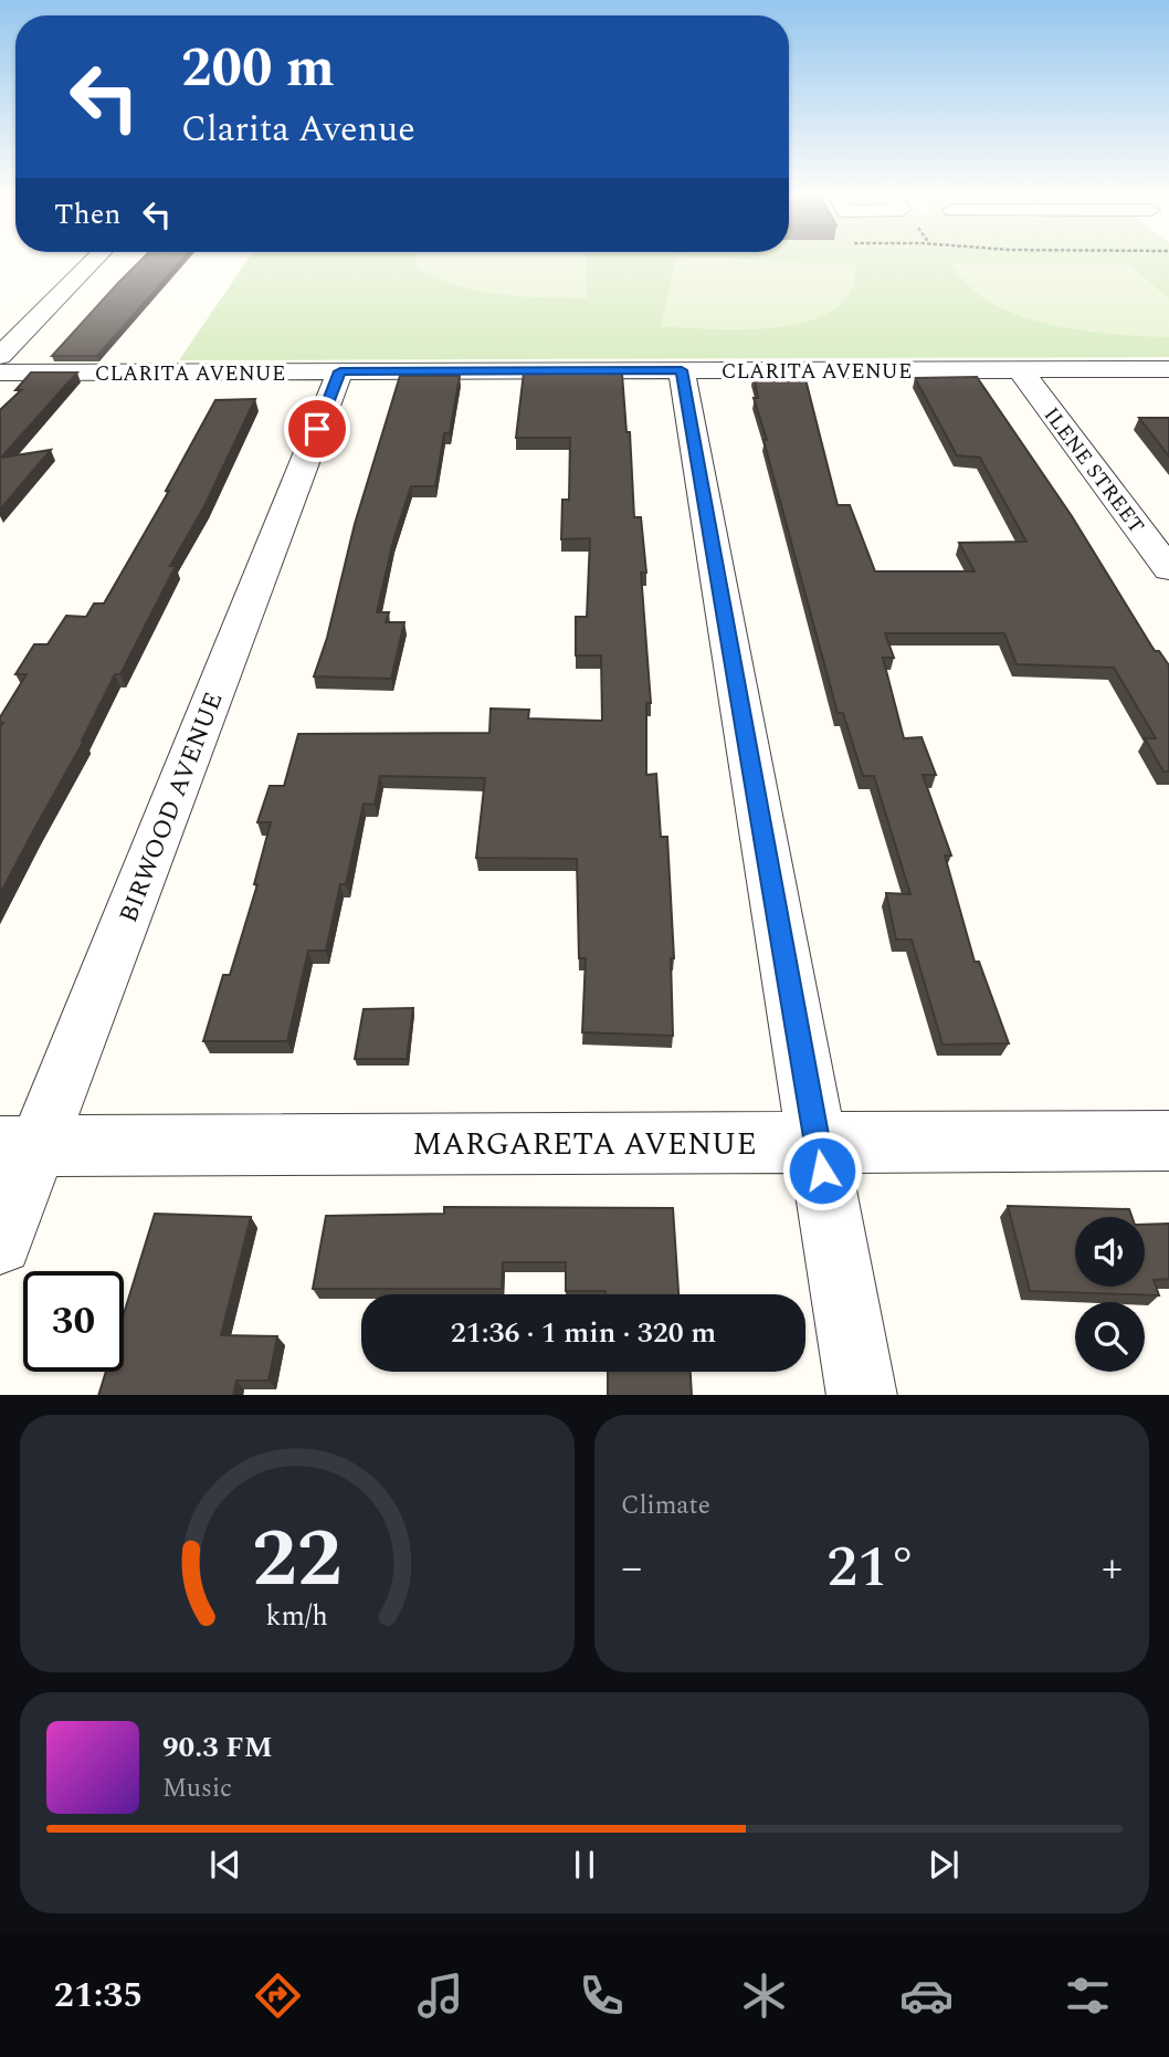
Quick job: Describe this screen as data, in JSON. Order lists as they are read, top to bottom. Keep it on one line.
{"streets":{"street":["CLARITA AVENUE","ILENE STREET","BIRWOOD AVENUE","MARGARETA AVENUE"]},"crossings":[["CLARITA AVENUE","ILENE STREET"],["CLARITA AVENUE","BIRWOOD AVENUE"],["BIRWOOD AVENUE","MARGARETA AVENUE"]],"page":{"turn":["200 m","Clarita Avenue"],"then":"Then","limit":"30","trip":"21:36 · 1 min · 320 m","tile":"Climate","heat":["−","21°","+"],"song":["90.3 FM","Music"],"tabs":"21:35","gauge":["22","km/h"]}}
